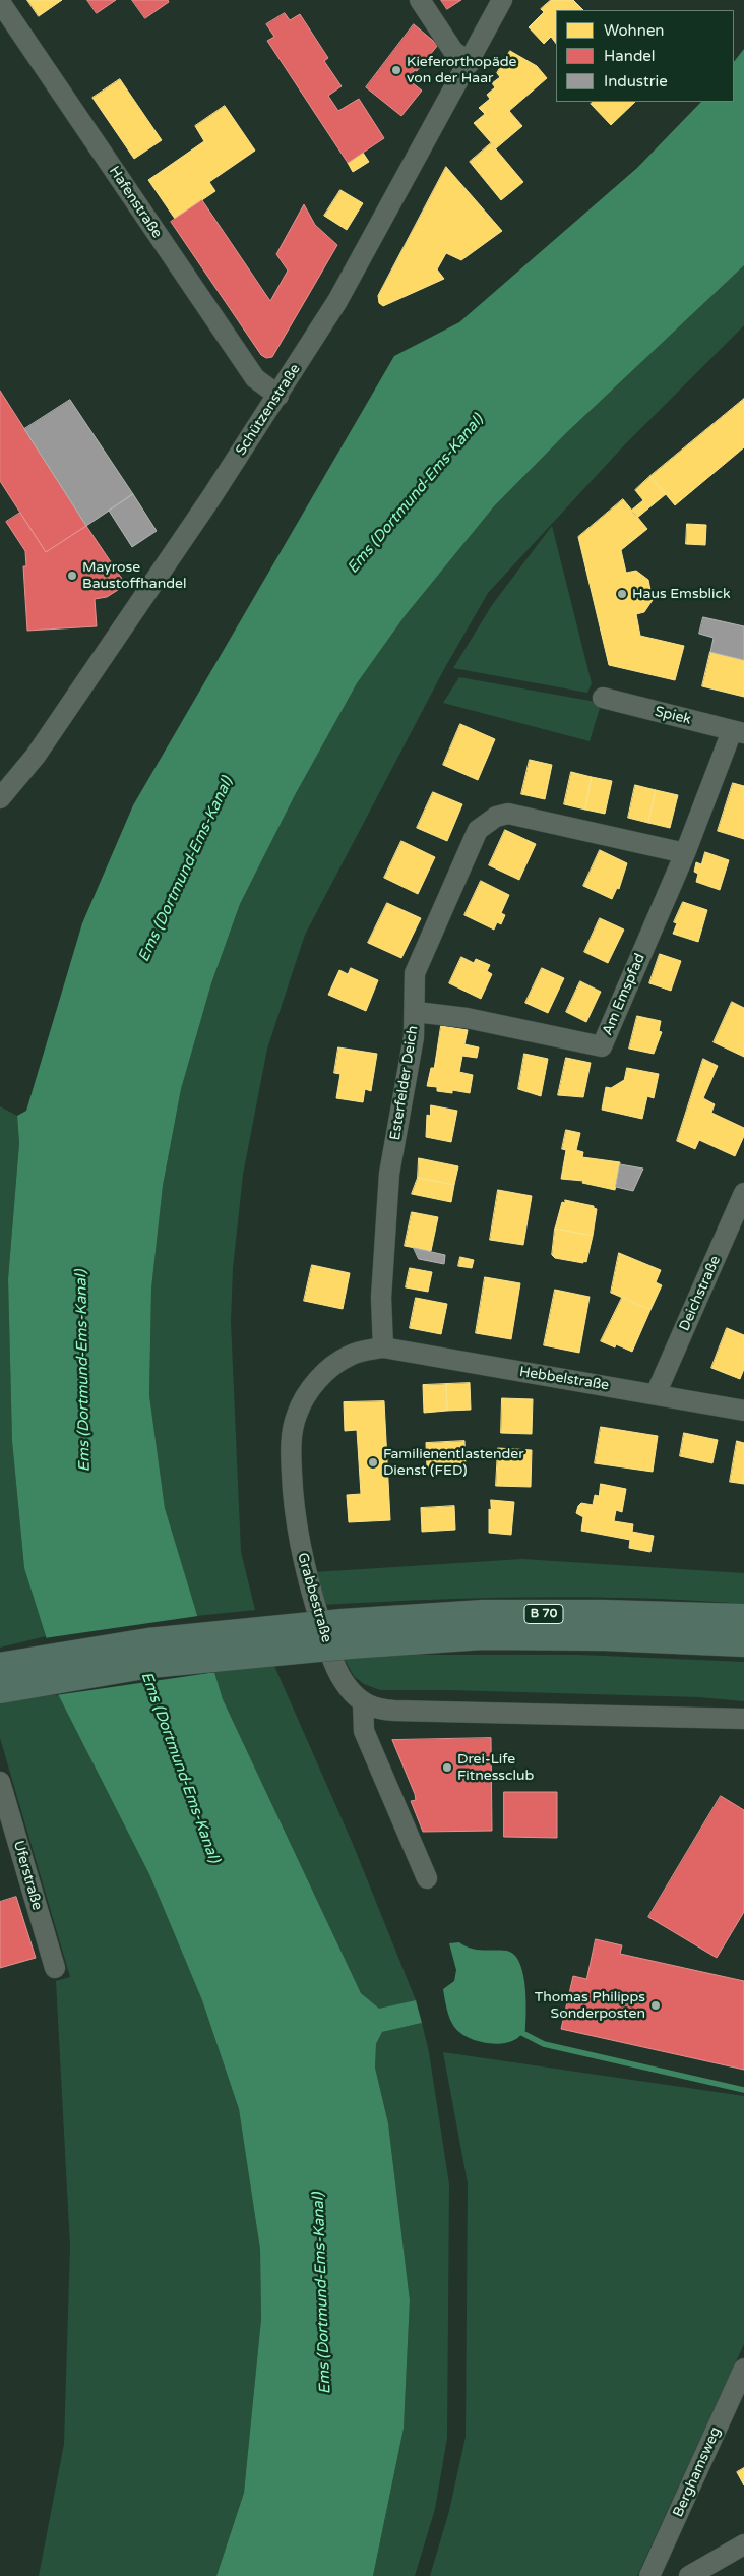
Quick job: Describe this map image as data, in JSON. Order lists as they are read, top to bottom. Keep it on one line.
{"streets":{"highway":["B 70"],"street":["Hafenstraße","Schützenstraße","Spiek","Am Emspfad","Esterfelder Deich","Deichstraße","Hebbelstraße","Grabbestraße","Uferstraße","Berghamsweg"]},"crossings":[["Hafenstraße","Schützenstraße"],["Spiek","Am Emspfad"],["Am Emspfad","Esterfelder Deich"],["Esterfelder Deich","Hebbelstraße"],["Esterfelder Deich","Grabbestraße"],["Deichstraße","Hebbelstraße"],["Hebbelstraße","Grabbestraße"]],"water":["Ems (Dortmund-Ems-Kanal)"],"places":["Kieferorthopäde von der Haar","Mayrose Baustoffhandel","Haus Emsblick","Familienentlastender Dienst (FED)","Drei-Life Fitnessclub","Thomas Philipps Sonderposten"],"legend":["Wohnen","Handel","Industrie"]}
